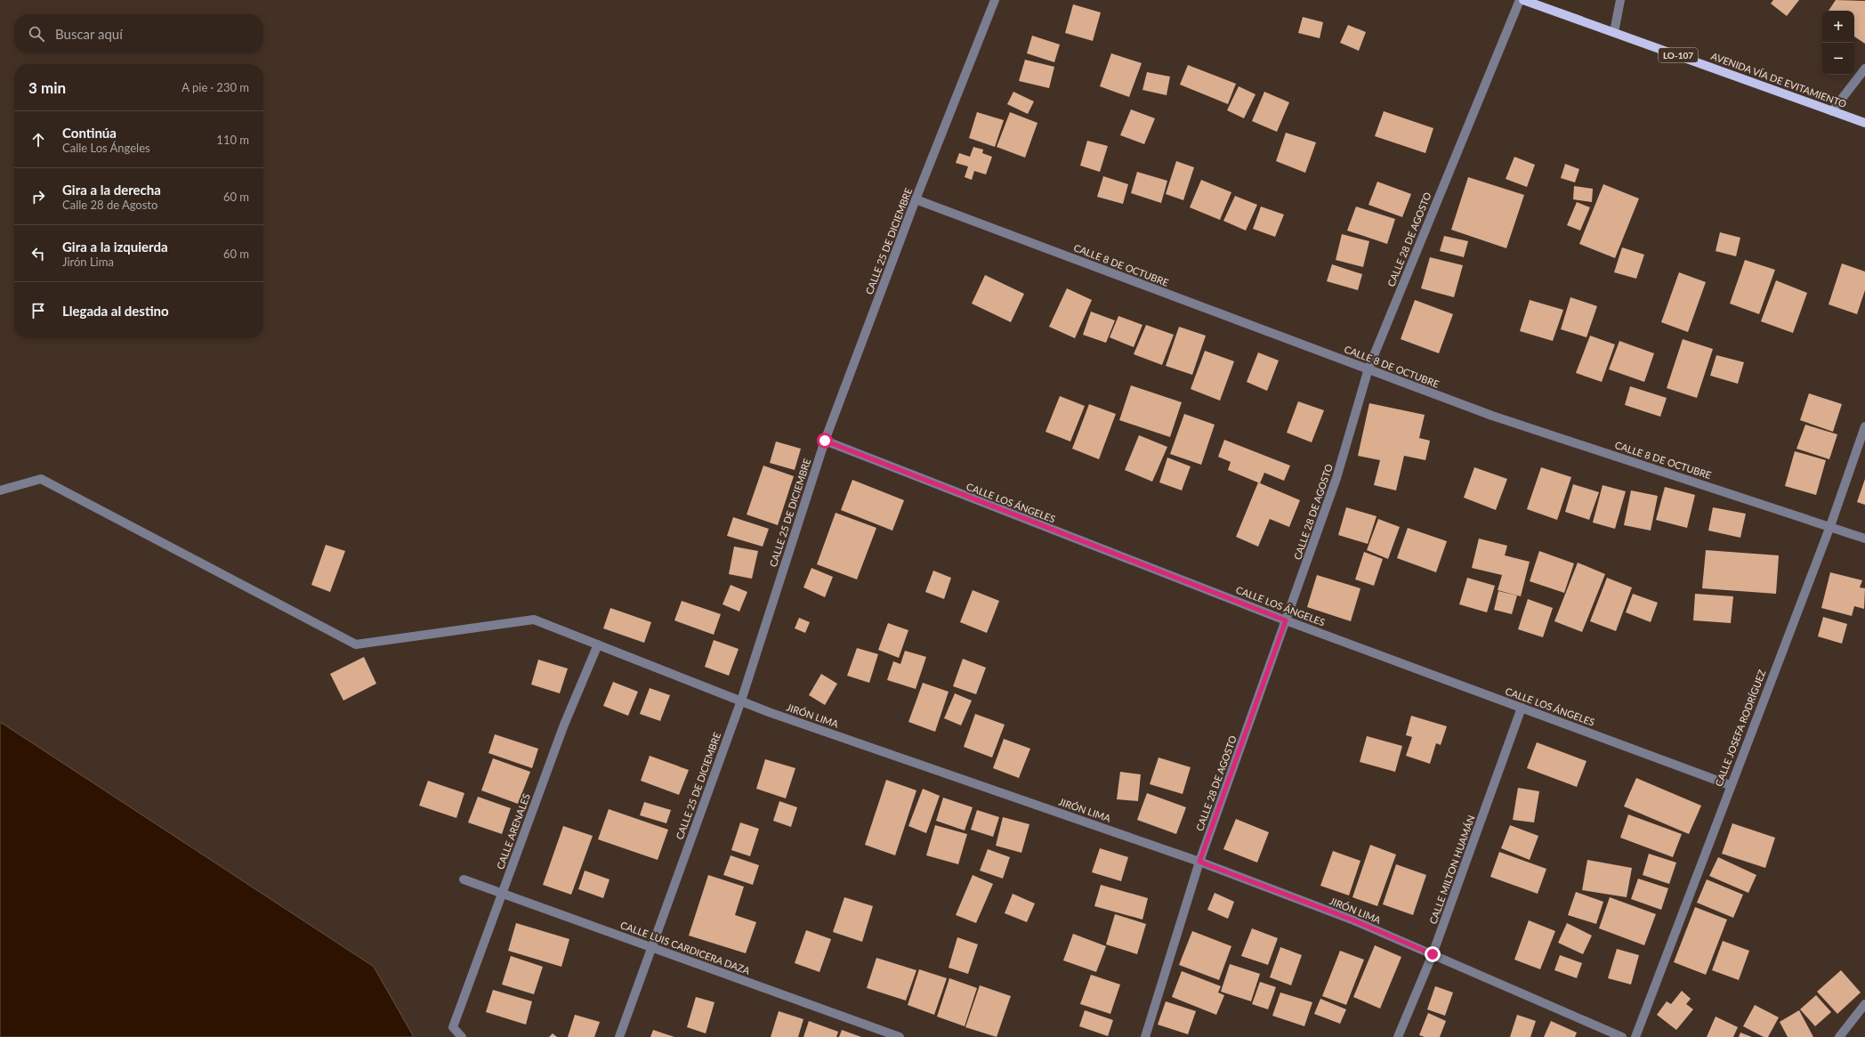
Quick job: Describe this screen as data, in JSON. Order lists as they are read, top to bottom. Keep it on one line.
{"streets":{"main road":["LO-107","AVENIDA VÍA DE EVITAMIENTO"],"street":["CALLE 28 DE AGOSTO","CALLE 25 DE DICIEMBRE","CALLE 8 DE OCTUBRE","CALLE LOS ÁNGELES","JIRÓN LIMA","CALLE JOSEFA RODRÍGUEZ","CALLE ARENALES","CALLE MILTON HUAMÁN","CALLE LUIS CARDICERA DAZA"]},"crossings":[["CALLE 28 DE AGOSTO","CALLE 8 DE OCTUBRE"],["CALLE 28 DE AGOSTO","CALLE LOS ÁNGELES"],["CALLE 28 DE AGOSTO","JIRÓN LIMA"],["CALLE 25 DE DICIEMBRE","CALLE 8 DE OCTUBRE"],["CALLE 25 DE DICIEMBRE","CALLE LOS ÁNGELES"],["CALLE 25 DE DICIEMBRE","JIRÓN LIMA"],["CALLE 25 DE DICIEMBRE","CALLE LUIS CARDICERA DAZA"],["CALLE 8 DE OCTUBRE","CALLE JOSEFA RODRÍGUEZ"],["CALLE LOS ÁNGELES","CALLE JOSEFA RODRÍGUEZ"],["CALLE LOS ÁNGELES","CALLE MILTON HUAMÁN"],["JIRÓN LIMA","CALLE ARENALES"],["JIRÓN LIMA","CALLE MILTON HUAMÁN"],["CALLE ARENALES","CALLE LUIS CARDICERA DAZA"]],"page":{"map_buttons":["+","−"],"search":"Buscar aquí","heading":["3 min","A pie · 230 m"],"list":[["Continúa","Calle Los Ángeles","110 m"],["Gira a la derecha","Calle 28 de Agosto","60 m"],["Gira a la izquierda","Jirón Lima","60 m"],"Llegada al destino"]}}
